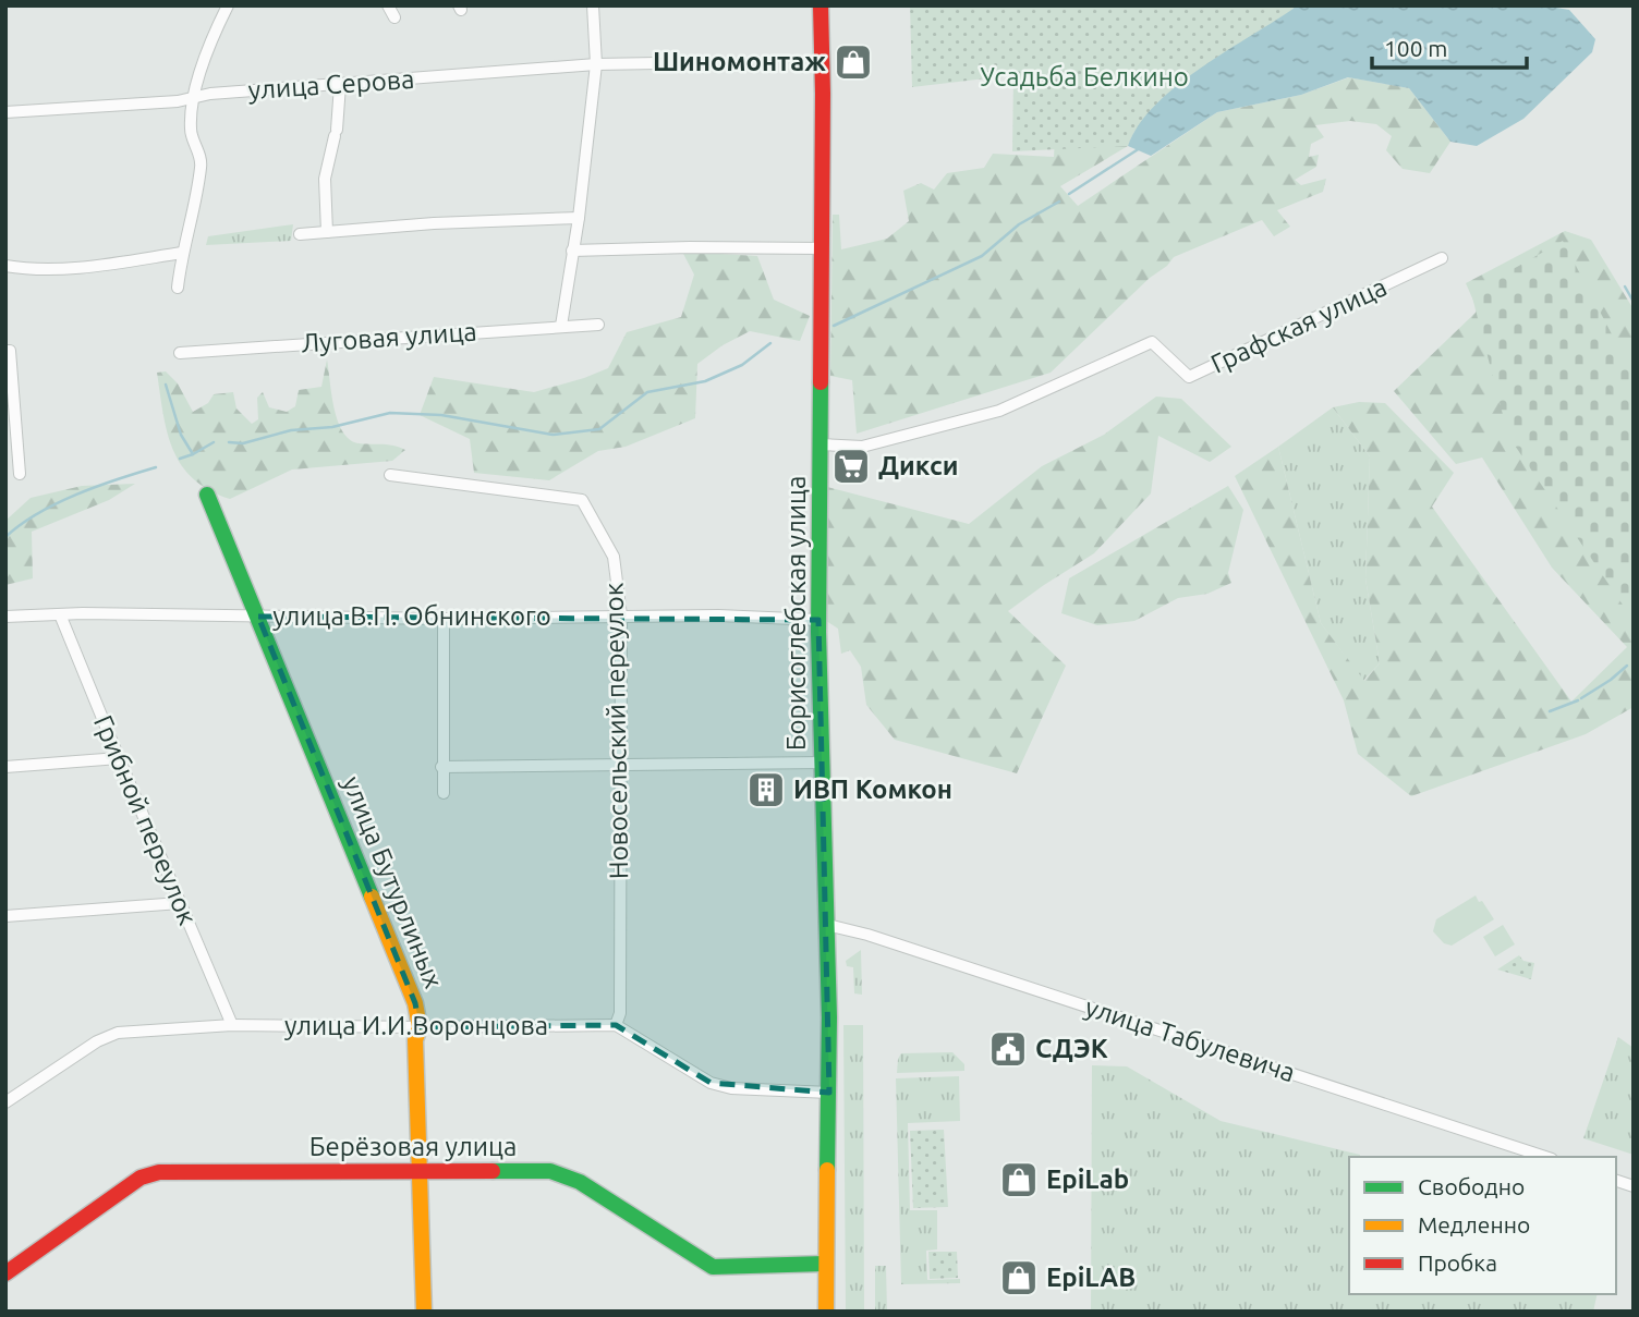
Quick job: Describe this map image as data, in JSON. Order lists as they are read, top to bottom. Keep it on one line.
{"streets":{"street":["улица Серова","Графская улица","Луговая улица","Борисоглебская улица","улица В.П. Обнинского","Новосельский переулок","Грибной переулок","улица Бутурлиных","улица И.И.Воронцова","улица Табулевича","Берёзовая улица"]},"crossings":[["Графская улица","Борисоглебская улица"],["Борисоглебская улица","улица В.П. Обнинского"],["Борисоглебская улица","улица Табулевича"],["Борисоглебская улица","Берёзовая улица"],["улица В.П. Обнинского","Новосельский переулок"],["улица В.П. Обнинского","Грибной переулок"],["улица В.П. Обнинского","улица Бутурлиных"],["Новосельский переулок","улица И.И.Воронцова"],["Грибной переулок","улица И.И.Воронцова"],["улица Бутурлиных","улица И.И.Воронцова"],["улица Бутурлиных","Берёзовая улица"]],"parks":["Усадьба Белкино"],"places":{"shop":["Шиномонтаж","EpiLab","EpiLAB"],"supermarket":["Дикси"],"building":["ИВП Комкон"],"public building":["СДЭК"]},"legend":["Свободно","Медленно","Пробка"],"scale_bar":"100 m"}
